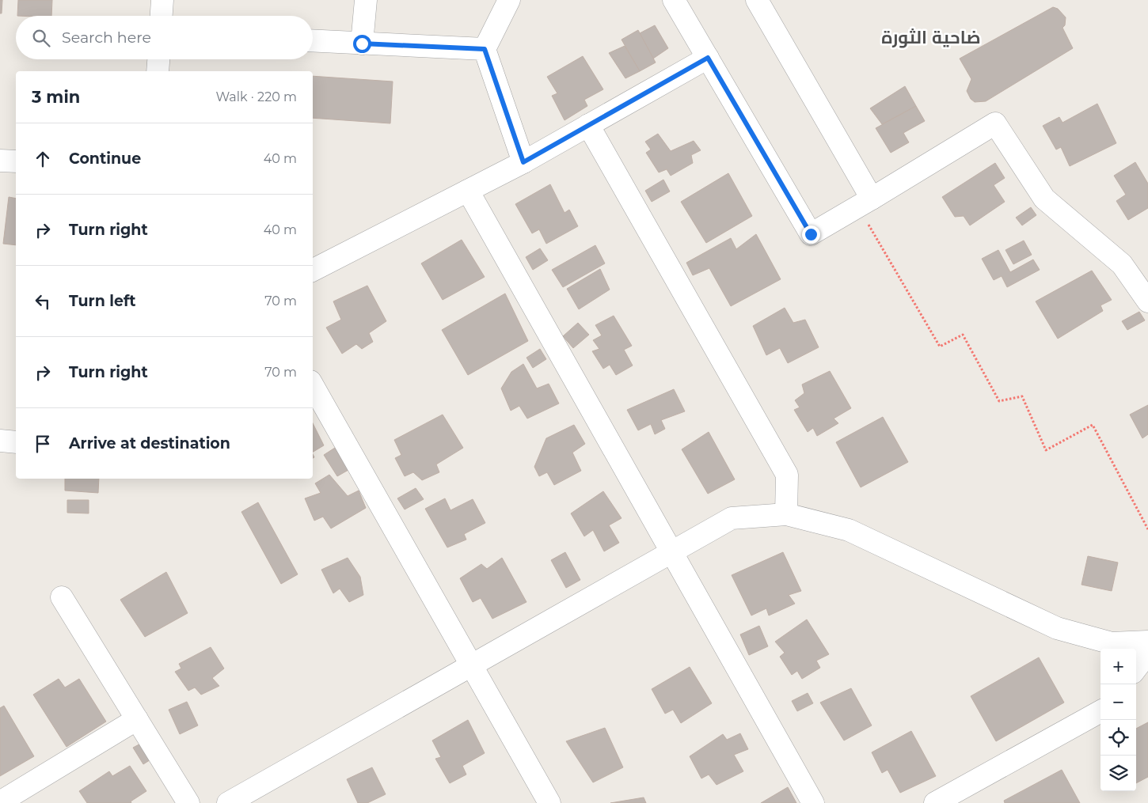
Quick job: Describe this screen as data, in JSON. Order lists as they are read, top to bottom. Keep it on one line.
{"districts":["ضاحية الثورة"],"page":{"search":"Search here","heading":["3 min","Walk · 220 m"],"list":[["Continue","40 m"],["Turn right","40 m"],["Turn left","70 m"],["Turn right","70 m"],"Arrive at destination"],"map_buttons":["+","−"]}}
